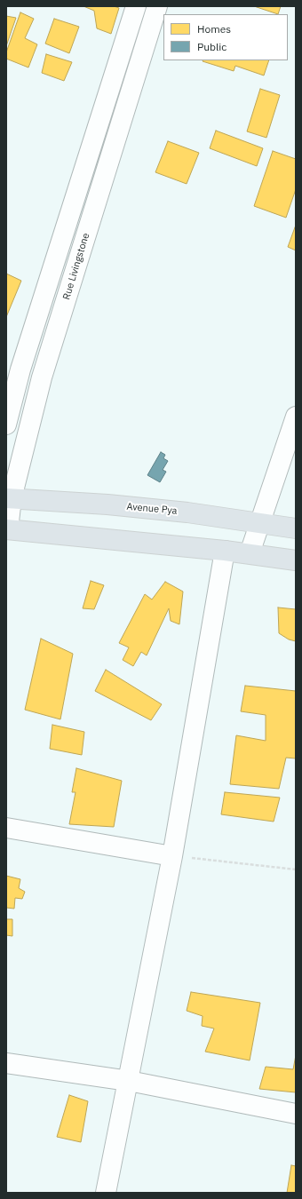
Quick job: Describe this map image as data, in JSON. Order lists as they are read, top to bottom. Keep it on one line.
{"streets":{"main road":["Avenue Pya"],"street":["Rue Livingstone"]},"crossings":[["Rue Livingstone","Avenue Pya"]],"legend":["Homes","Public"]}
